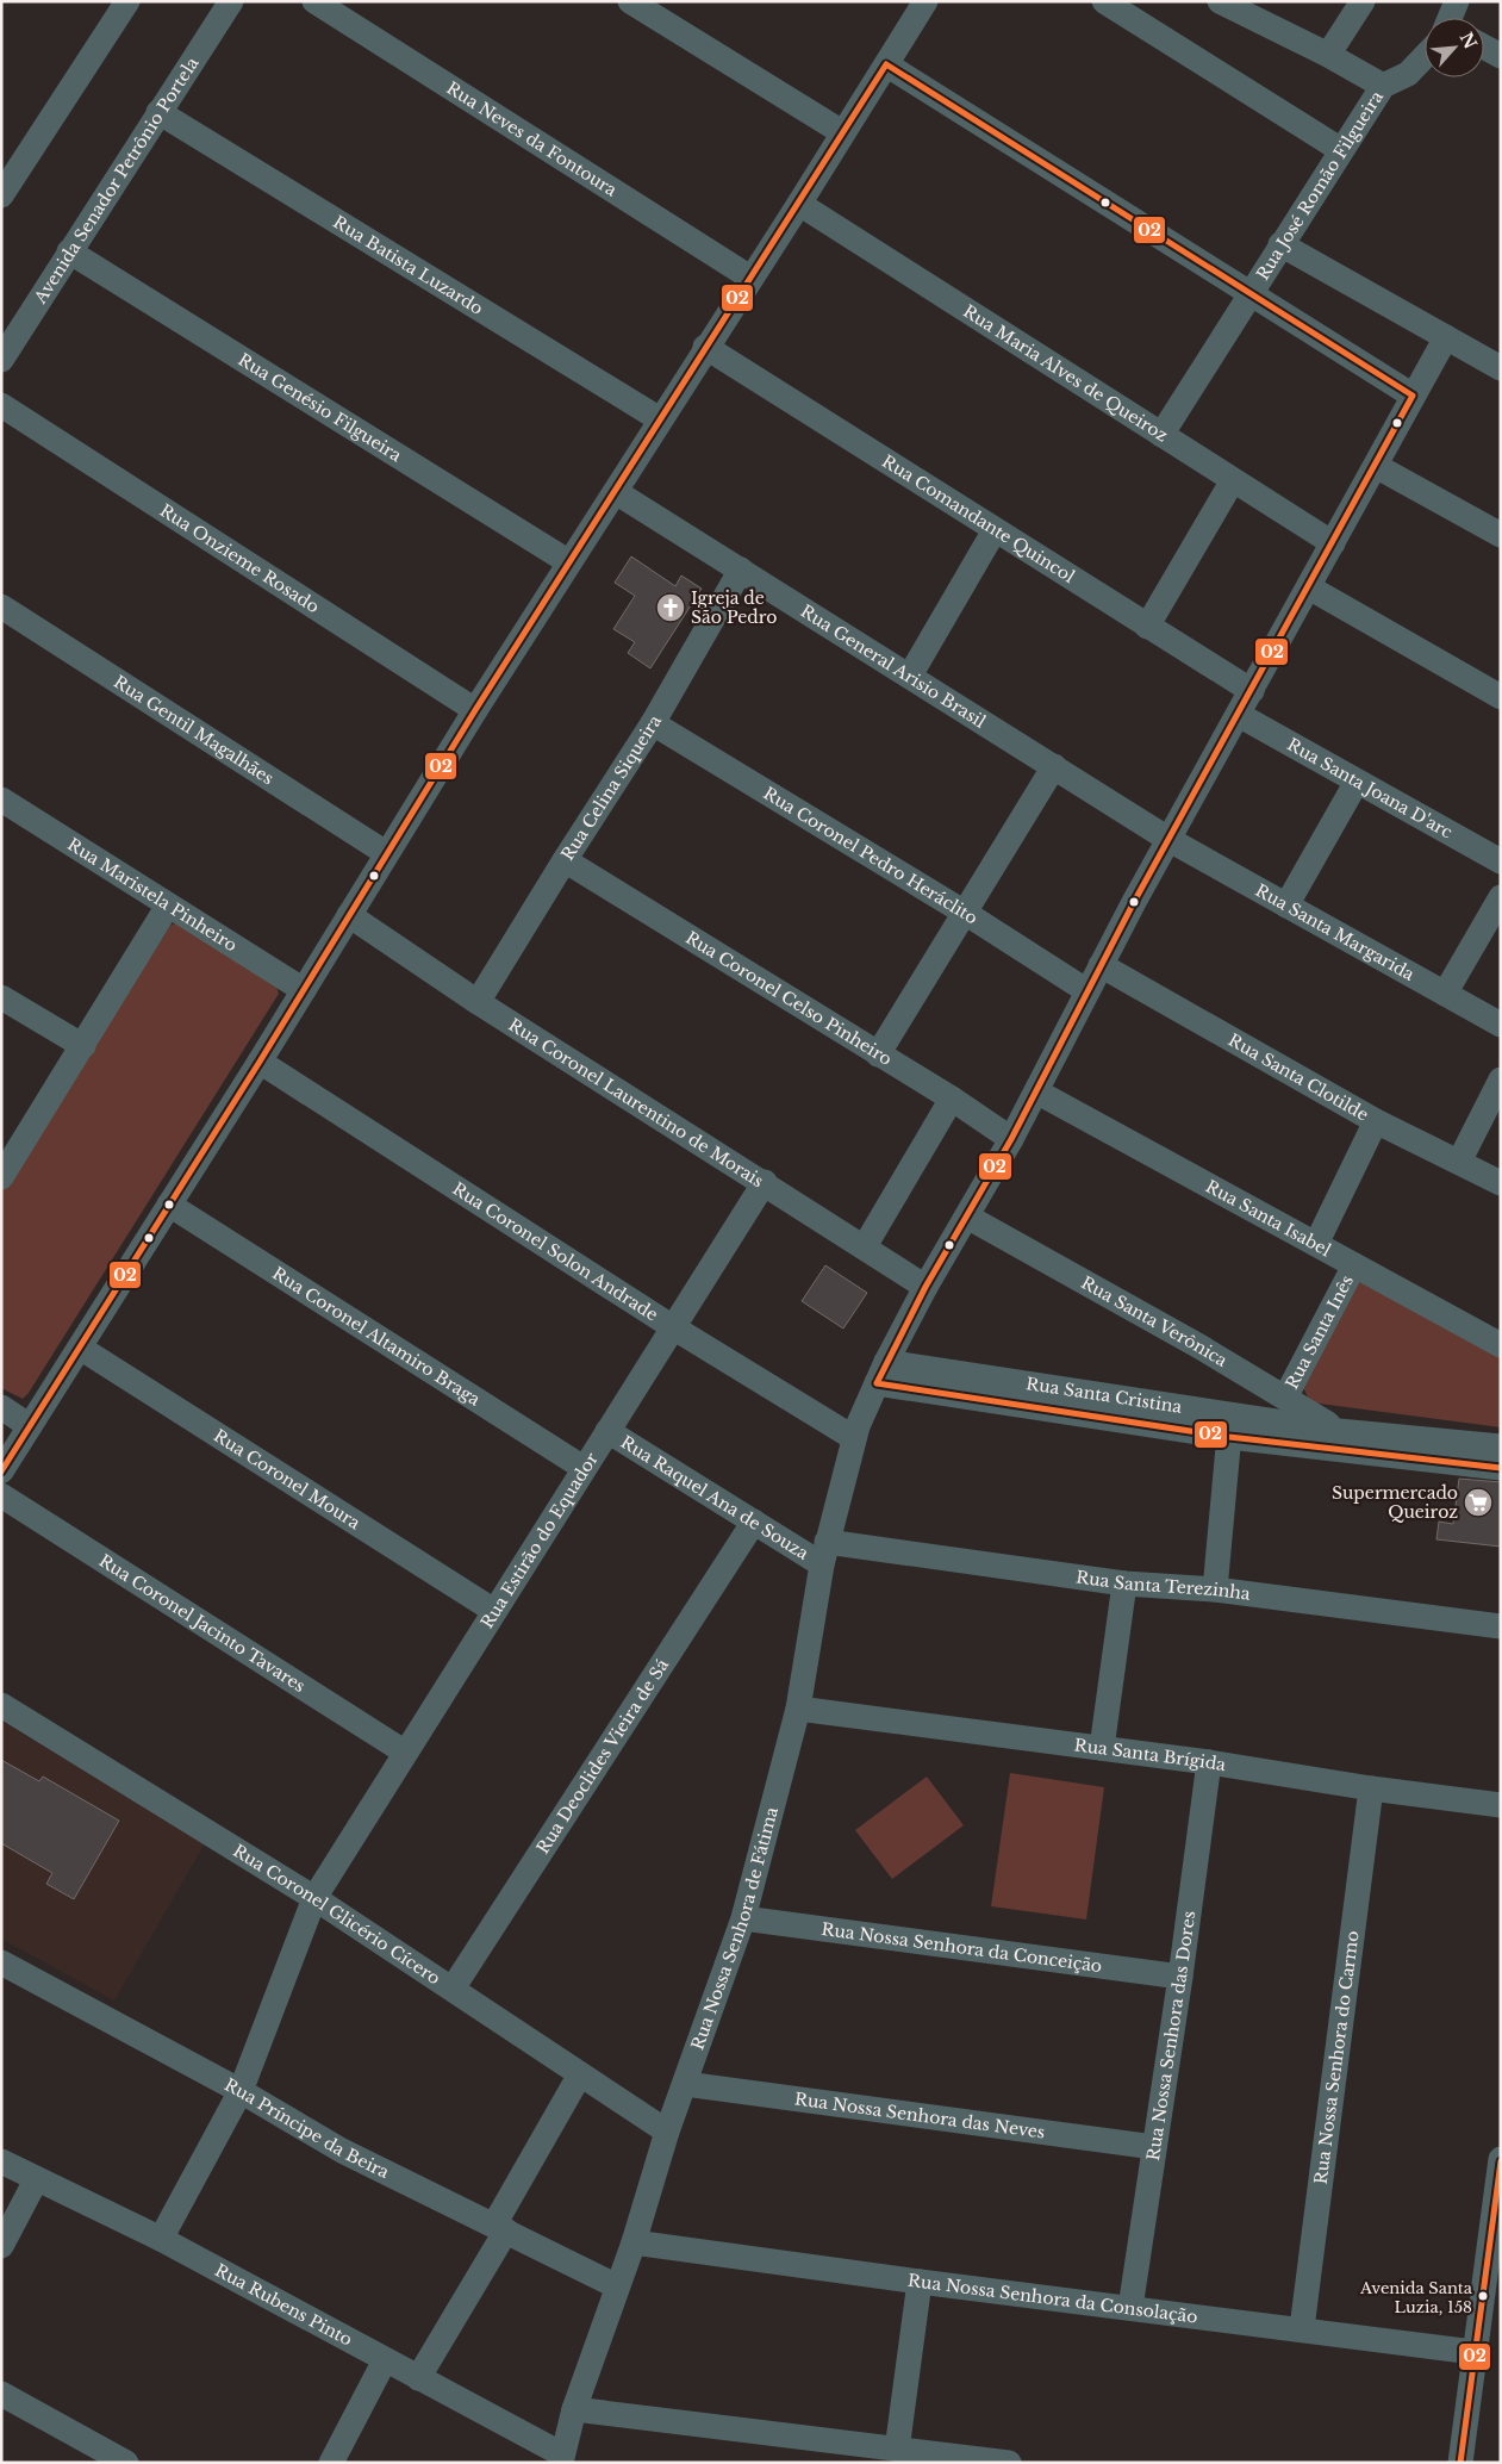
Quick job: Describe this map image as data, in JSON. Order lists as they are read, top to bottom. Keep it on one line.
{"streets":{"street":["Rua Neves da Fontoura","Avenida Senador Petrônio Portela","Rua José Romão Filgueira","Rua Batista Luzardo","Rua Maria Alves de Queiroz","Rua Genésio Filgueira","Rua Comandante Quincol","Rua Onzieme Rosado","Rua General Arisio Brasil","Rua Gentil Magalhães","Rua Celina Siqueira","Rua Santa Joana D'arc","Rua Coronel Pedro Heráclito","Rua Maristela Pinheiro","Rua Santa Margarida","Rua Coronel Celso Pinheiro","Rua Santa Clotilde","Rua Coronel Laurentino de Morais","Rua Santa Isabel","Rua Coronel Solon Andrade","Rua Santa Verônica","Rua Santa Inês","Rua Coronel Altamiro Braga","Rua Santa Cristina","Rua Coronel Moura","Rua Raquel Ana de Souza","Rua Estirão do Equador","Rua Santa Terezinha","Rua Coronel Jacinto Tavares","Rua Deoclides Vieira de Sá","Rua Santa Brígida","Rua Coronel Glicério Cícero","Rua Nossa Senhora de Fátima","Rua Nossa Senhora da Conceição","Rua Nossa Senhora das Dores","Rua Nossa Senhora do Carmo","Rua Nossa Senhora das Neves","Rua Príncipe da Beira","Rua Nossa Senhora da Consolação","Rua Rubens Pinto"]},"crossings":[["Avenida Senador Petrônio Portela","Rua Batista Luzardo"],["Avenida Senador Petrônio Portela","Rua Genésio Filgueira"],["Rua José Romão Filgueira","Rua Maria Alves de Queiroz"],["Rua Maria Alves de Queiroz","Rua Nossa Senhora de Fátima"],["Rua Comandante Quincol","Rua Nossa Senhora de Fátima"],["Rua General Arisio Brasil","Rua Celina Siqueira"],["Rua General Arisio Brasil","Rua Santa Margarida"],["Rua General Arisio Brasil","Rua Nossa Senhora de Fátima"],["Rua Celina Siqueira","Rua Coronel Pedro Heráclito"],["Rua Celina Siqueira","Rua Coronel Celso Pinheiro"],["Rua Celina Siqueira","Rua Coronel Laurentino de Morais"],["Rua Santa Joana D'arc","Rua Nossa Senhora de Fátima"],["Rua Coronel Pedro Heráclito","Rua Nossa Senhora de Fátima"],["Rua Santa Margarida","Rua Nossa Senhora de Fátima"],["Rua Coronel Celso Pinheiro","Rua Nossa Senhora de Fátima"],["Rua Santa Clotilde","Rua Nossa Senhora de Fátima"],["Rua Coronel Laurentino de Morais","Rua Estirão do Equador"],["Rua Coronel Laurentino de Morais","Rua Nossa Senhora de Fátima"],["Rua Santa Isabel","Rua Santa Inês"],["Rua Santa Isabel","Rua Nossa Senhora de Fátima"],["Rua Coronel Solon Andrade","Rua Estirão do Equador"],["Rua Coronel Solon Andrade","Rua Nossa Senhora de Fátima"],["Rua Santa Verônica","Rua Santa Inês"],["Rua Santa Verônica","Rua Santa Cristina"],["Rua Santa Verônica","Rua Nossa Senhora de Fátima"],["Rua Coronel Altamiro Braga","Rua Estirão do Equador"],["Rua Santa Cristina","Rua Nossa Senhora de Fátima"],["Rua Coronel Moura","Rua Estirão do Equador"],["Rua Raquel Ana de Souza","Rua Estirão do Equador"],["Rua Raquel Ana de Souza","Rua Santa Terezinha"],["Rua Raquel Ana de Souza","Rua Deoclides Vieira de Sá"],["Rua Raquel Ana de Souza","Rua Nossa Senhora de Fátima"],["Rua Estirão do Equador","Rua Coronel Jacinto Tavares"],["Rua Estirão do Equador","Rua Coronel Glicério Cícero"],["Rua Estirão do Equador","Rua Príncipe da Beira"],["Rua Estirão do Equador","Rua Rubens Pinto"],["Rua Santa Terezinha","Rua Nossa Senhora de Fátima"],["Rua Deoclides Vieira de Sá","Rua Coronel Glicério Cícero"],["Rua Santa Brígida","Rua Nossa Senhora de Fátima"],["Rua Santa Brígida","Rua Nossa Senhora das Dores"],["Rua Santa Brígida","Rua Nossa Senhora do Carmo"],["Rua Coronel Glicério Cícero","Rua Nossa Senhora de Fátima"],["Rua Nossa Senhora de Fátima","Rua Nossa Senhora da Conceição"],["Rua Nossa Senhora de Fátima","Rua Nossa Senhora das Neves"],["Rua Nossa Senhora de Fátima","Rua Príncipe da Beira"],["Rua Nossa Senhora de Fátima","Rua Nossa Senhora da Consolação"],["Rua Nossa Senhora de Fátima","Rua Rubens Pinto"],["Rua Nossa Senhora da Conceição","Rua Nossa Senhora das Dores"],["Rua Nossa Senhora das Dores","Rua Nossa Senhora das Neves"],["Rua Nossa Senhora das Dores","Rua Nossa Senhora da Consolação"],["Rua Nossa Senhora do Carmo","Rua Nossa Senhora da Consolação"]],"places":{"church":["Igreja de São Pedro"],"supermarket":["Supermercado Queiroz"],"other":["Avenida Santa Luzia, 158"]},"lines":["transit line 02"],"north":"top right"}
